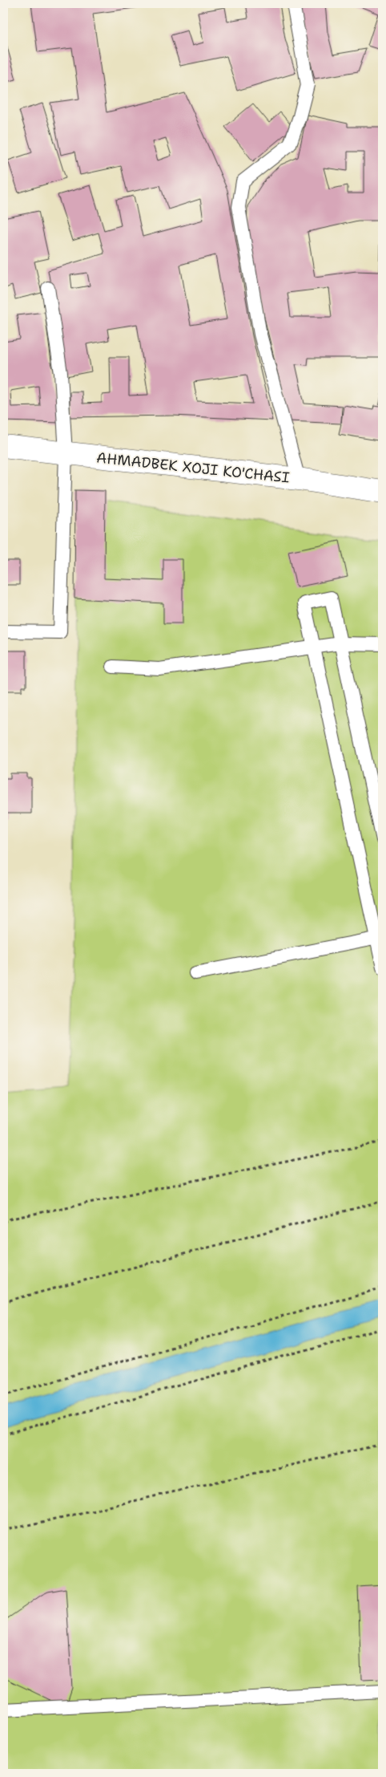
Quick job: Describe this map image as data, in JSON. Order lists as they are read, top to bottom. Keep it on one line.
{"streets":{"street":["AHMADBEK XOJI KO'CHASI"]}}
